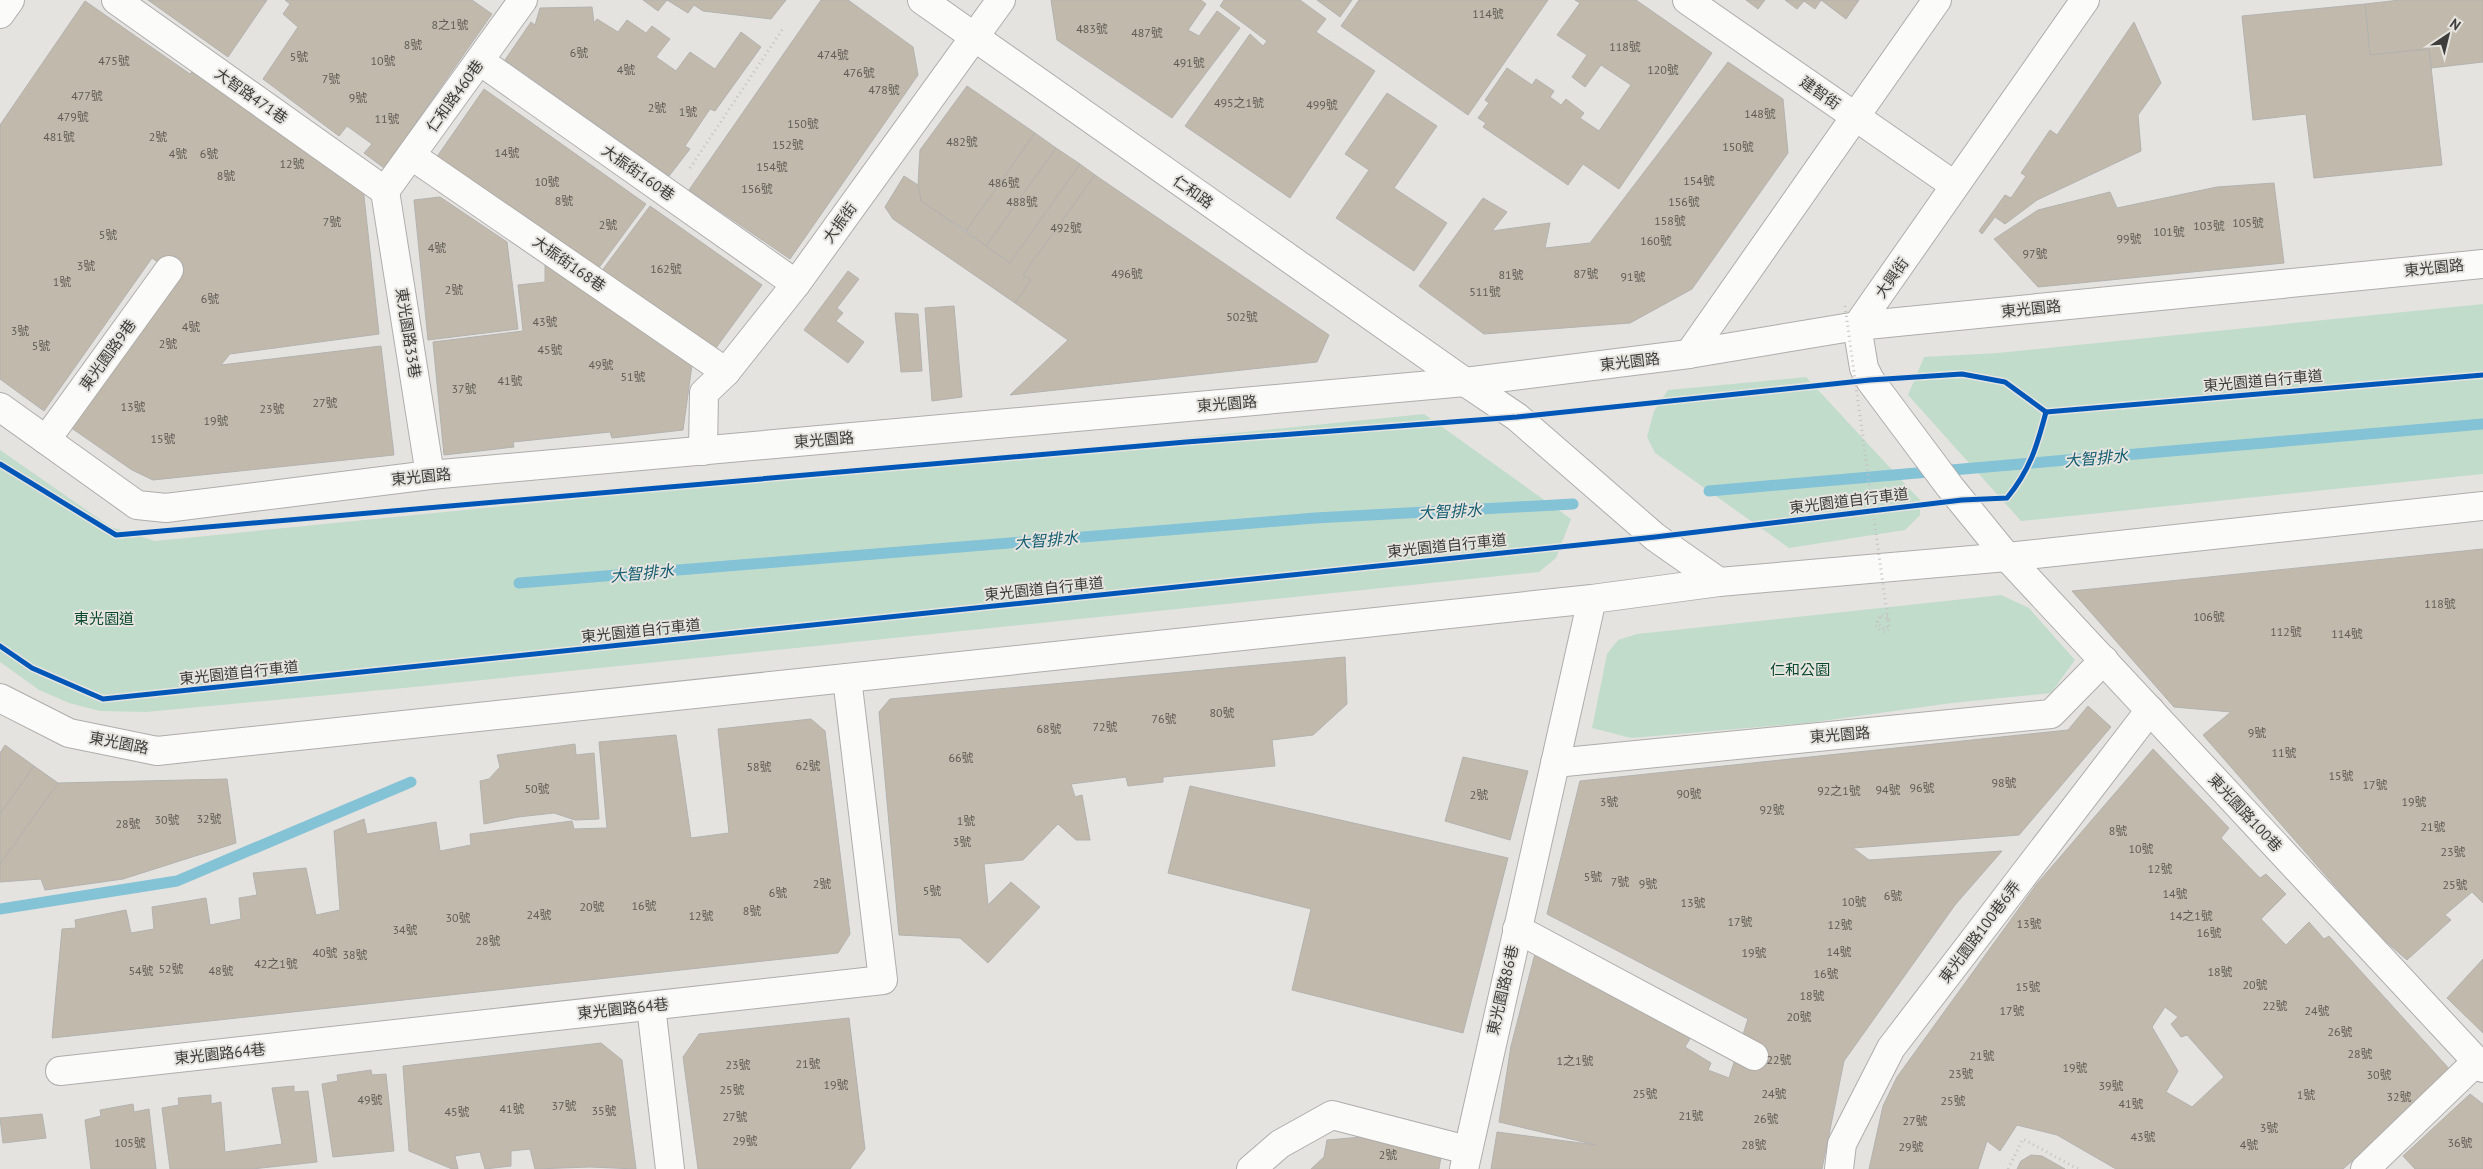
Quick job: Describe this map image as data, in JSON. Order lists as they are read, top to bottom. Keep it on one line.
{"streets":{"street":["建智街","大智路471巷","仁和路460巷","大振街160巷","仁和路","大振街","大振街168巷","東光園路","大興街","東光園路33巷","東光園路9巷","東光園路100巷","東光園路100巷6弄","東光園路86巷","東光園路64巷"],"cycle path":["東光園道自行車道"]},"crossings":[["建智街","大興街"],["大智路471巷","仁和路460巷"],["大智路471巷","東光園路33巷"],["仁和路460巷","大振街160巷"],["仁和路460巷","大振街168巷"],["仁和路460巷","東光園路33巷"],["大振街160巷","大振街"],["仁和路","大振街"],["仁和路","東光園路"],["大振街","大振街168巷"],["大振街","東光園路"],["東光園路","大興街"],["東光園路","東光園路33巷"],["東光園路","東光園路9巷"],["東光園路","東光園路100巷"],["東光園路","東光園路86巷"],["東光園路","東光園路64巷"],["東光園路100巷","東光園路100巷6弄"]],"water":["大智排水"],"parks":["東光園道","仁和公園"],"house_numbers":["114號","8之1號","483號","487號","8號","118號","6號","474號","5號","475號","10號","491號","4號","120號","476號","7號","478號","477號","9號","495之1號","499號","2號","1號","148號","479號","11號","150號","481號","2號","482號","152號","150號","14號","4號","6號","12號","154號","8號","154號","10號","486號","156號","8號","488號","156號","158號","7號","105號","2號","103號","492號","101號","5號","99號","160號","4號","97號","3號","162號","496號","87號","81號","91號","1號","2號","511號","6號","502號","43號","4號","3號","2號","5號","45號","49號","51號","41號","37號","27號","13號","23號","19號","15號","118號","106號","112號","114號","80號","76號","72號","68號","9號","11號","66號","62號","58號","15號","98號","17號","96號","50號","94號","92之1號","90號","2號","3號","19號","92號","32號","30號","1號","28號","21號","8號","3號","10號","23號","12號","5號","7號","2號","9號","25號","5號","6號","14號","6號","10號","13號","16號","20號","8號","24號","12號","14之1號","30號","17號","13號","12號","34號","16號","28號","14號","40號","19號","38號","42之1號","52號","54號","48號","18號","16號","20號","15號","18號","22號","17號","24號","20號","26號","28號","21號","22號","1之1號","21號","23號","19號","23號","30號","19號","39號","25號","25號","24號","1號","32號","49號","25號","41號","37號","41號","35號","45號","21號","27號","26號","27號","3號","43號","29號","105號","36號","28號","4號","29號","2號"],"north":"top right"}
